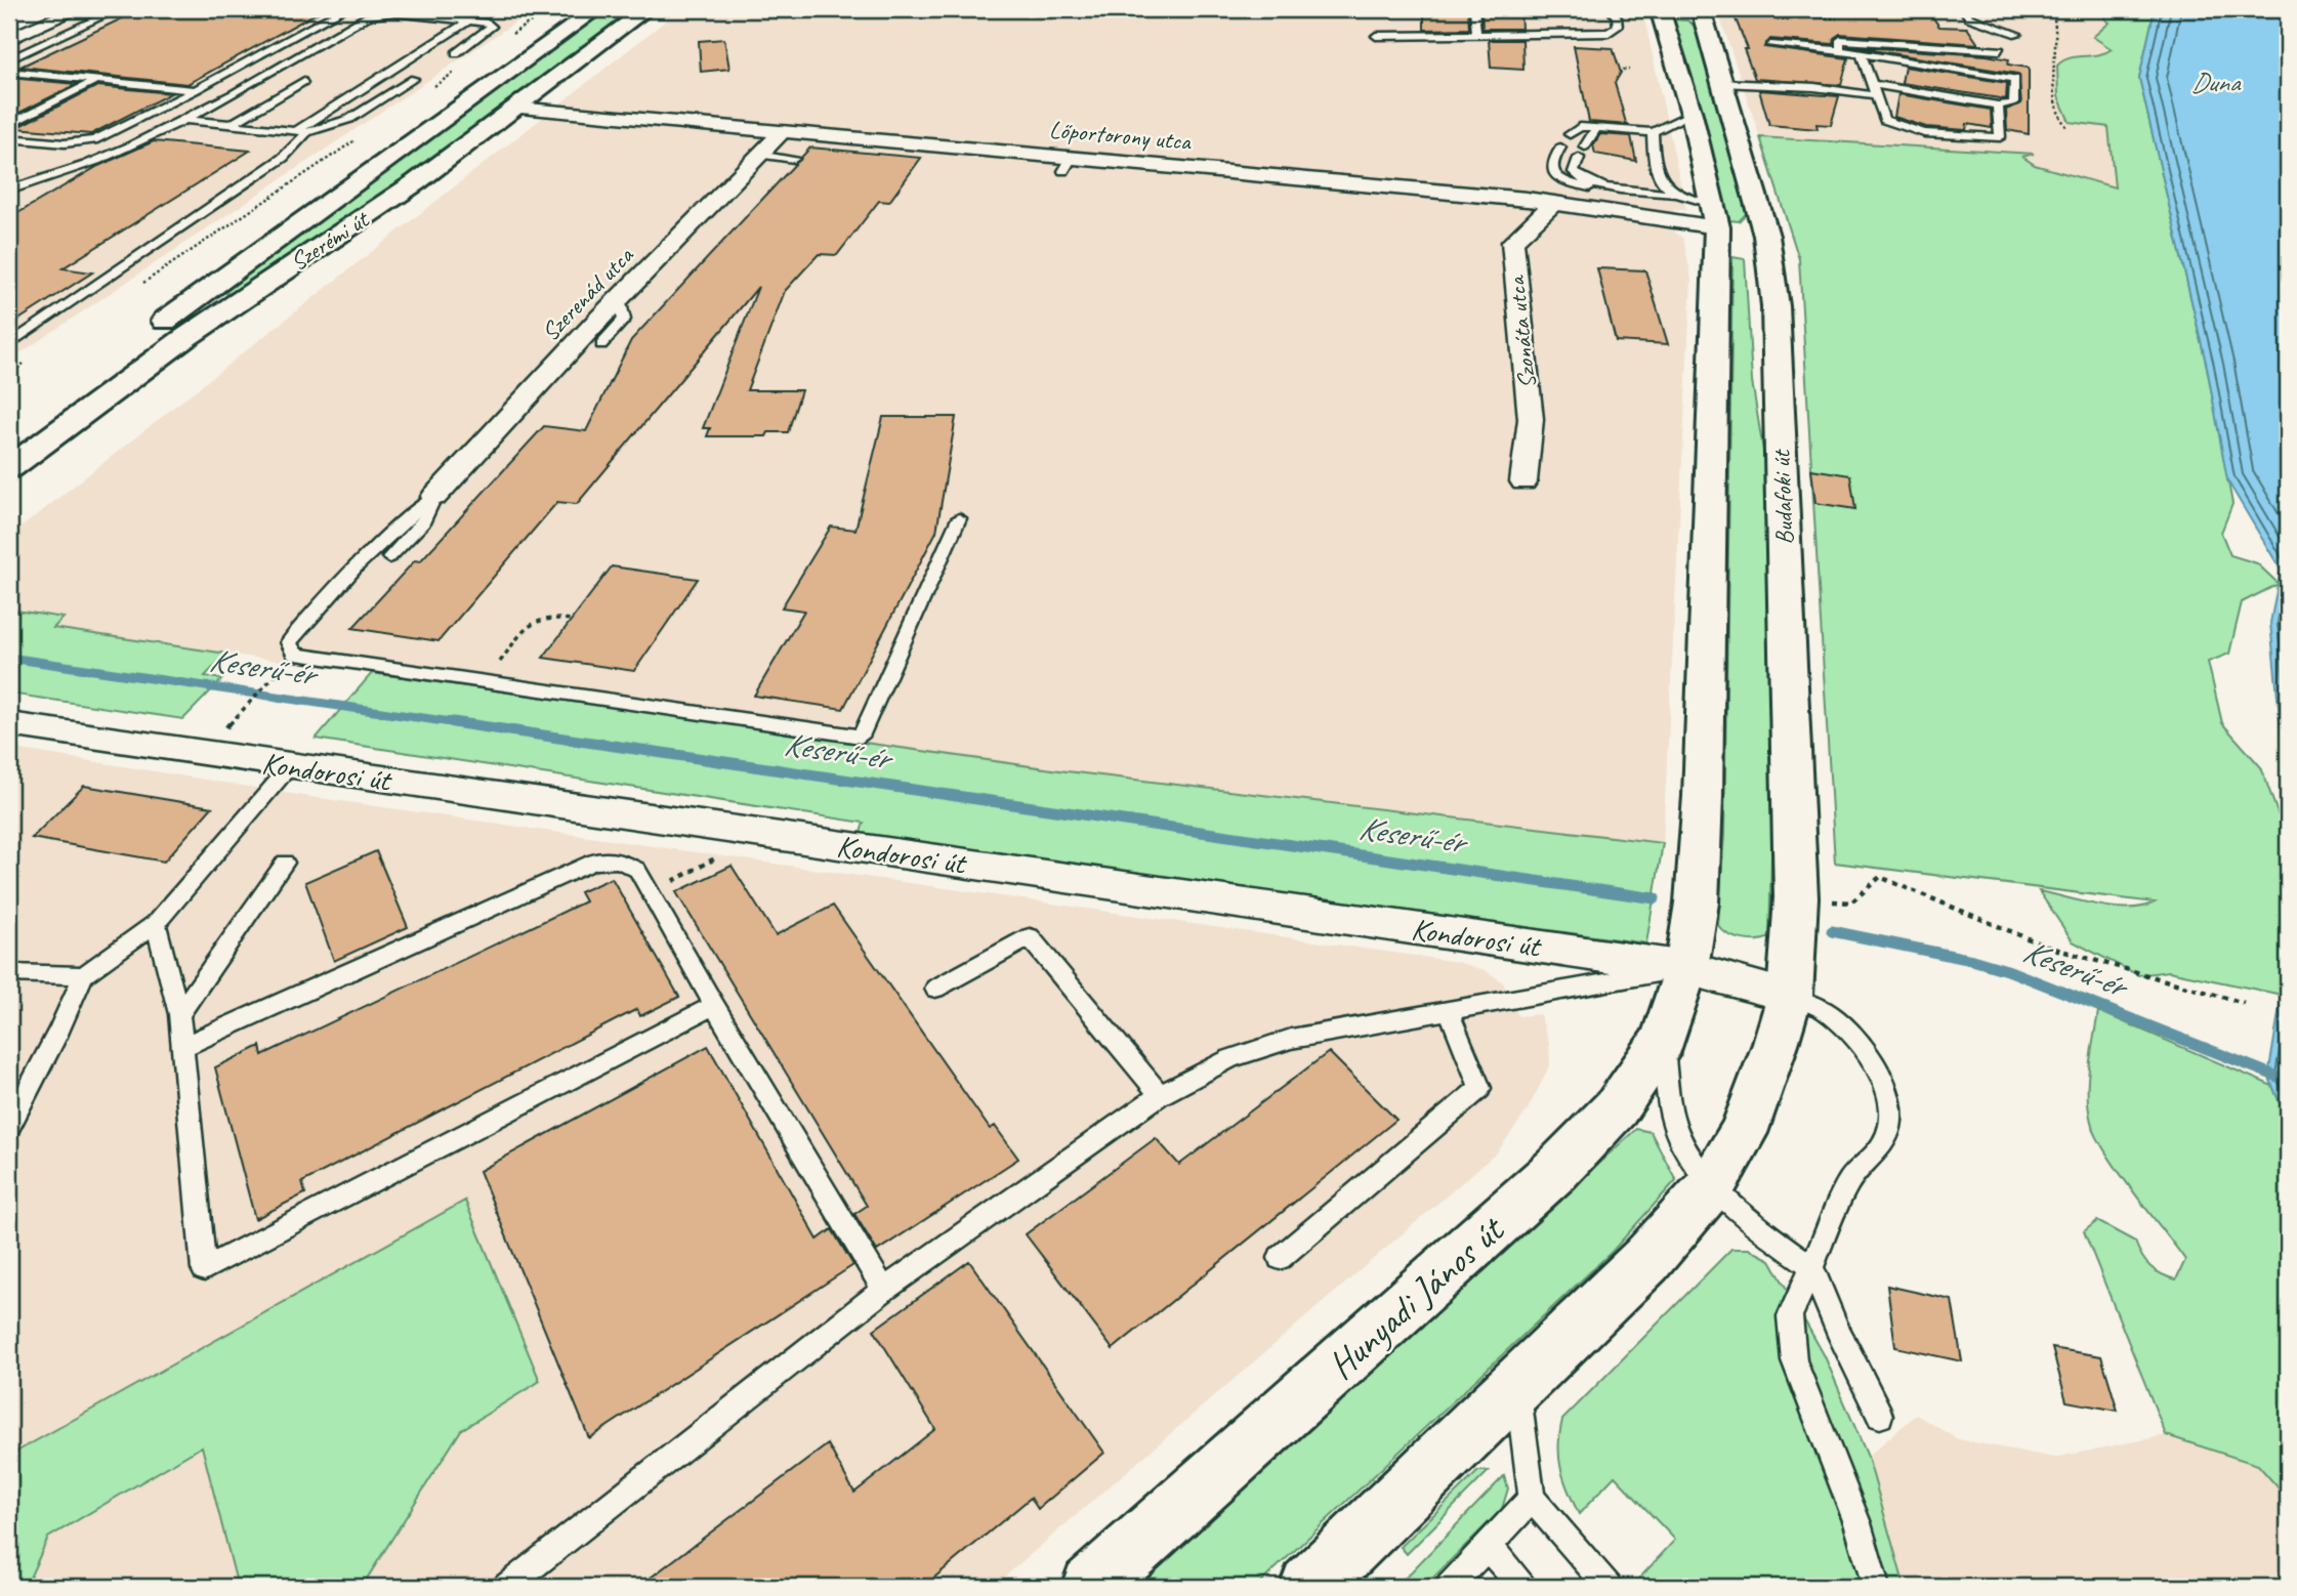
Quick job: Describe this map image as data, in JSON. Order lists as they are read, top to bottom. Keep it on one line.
{"streets":{"main road":["Szerémi út","Budafoki út","Hunyadi János út"],"street":["Lőportorony utca","Szerenád utca","Szonáta utca","Kondorosi út"]},"crossings":[["Lőportorony utca","Szerémi út"],["Lőportorony utca","Szerenád utca"],["Lőportorony utca","Szonáta utca"],["Lőportorony utca","Budafoki út"],["Budafoki út","Kondorosi út"],["Budafoki út","Hunyadi János út"],["Kondorosi út","Hunyadi János út"]],"water":["Duna","Keserű-ér"]}
